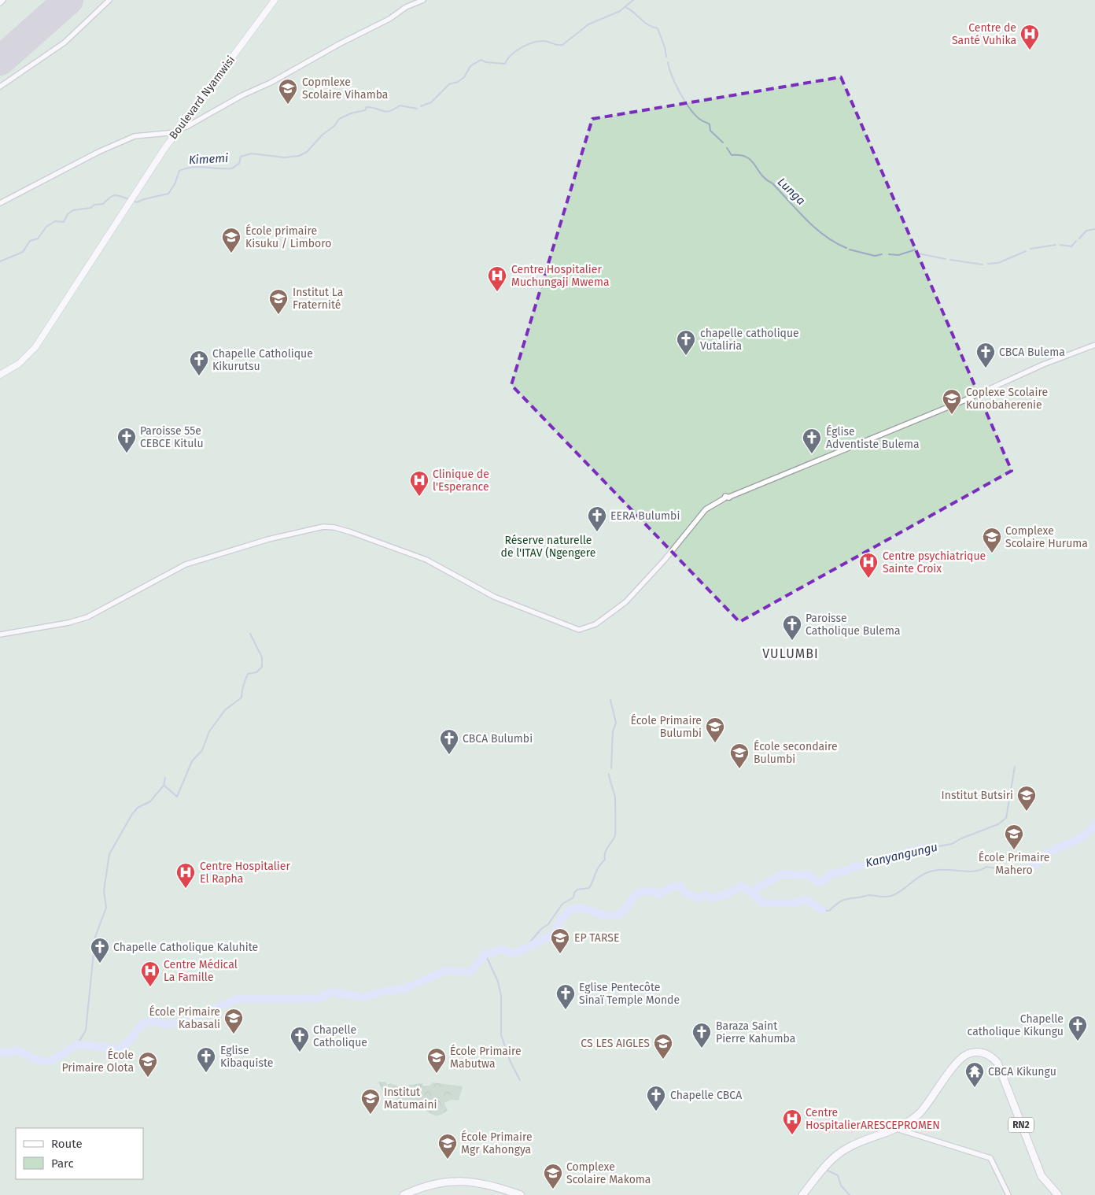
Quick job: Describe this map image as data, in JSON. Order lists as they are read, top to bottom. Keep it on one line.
{"streets":{"highway":["RN2"],"main road":["Boulevard Nyamwisi"]},"districts":["VULUMBI"],"water":["Kimemi","Lunga","Kanyangungu"],"parks":["Réserve naturelle de l'ITAV (Ngengere"],"places":{"hospital":["Centre de Santé Vuhika","Centre Hospitalier Muchungaji Mwema","Clinique de l'Esperance","Centre psychiatrique Sainte Croix","Centre Hospitalier El Rapha","Centre Médical La Famille","Centre HospitalierARESCEPROMEN"],"school or university":["Copmlexe Scolaire Vihamba","École primaire Kisuku / Limboro","Institut La Fraternité","Coplexe Scolaire Kunobaherenie","Complexe Scolaire Huruma","École Primaire Bulumbi","École secondaire Bulumbi","Institut Butsiri","École Primaire Mahero","EP TARSE","École Primaire Kabasali","CS LES AIGLES","École Primaire Mabutwa","École Primaire Olota","Institut Matumaini","École Primaire Mgr Kahongya","Complexe Scolaire Makoma"],"church":["chapelle catholique Vutaliria","CBCA Bulema","Chapelle Catholique Kikurutsu","Paroisse 55e CEBCE Kitulu","Église Adventiste Bulema","EERA Bulumbi","Paroisse Catholique Bulema","CBCA Bulumbi","Chapelle Catholique Kaluhite","Eglise Pentecôte Sinaï Temple Monde","Chapelle catholique Kikungu","Baraza Saint Pierre Kahumba","Chapelle Catholique","Eglise Kibaquiste","Chapelle CBCA"],"temple":["CBCA Kikungu"]},"legend":["Route","Parc"]}
